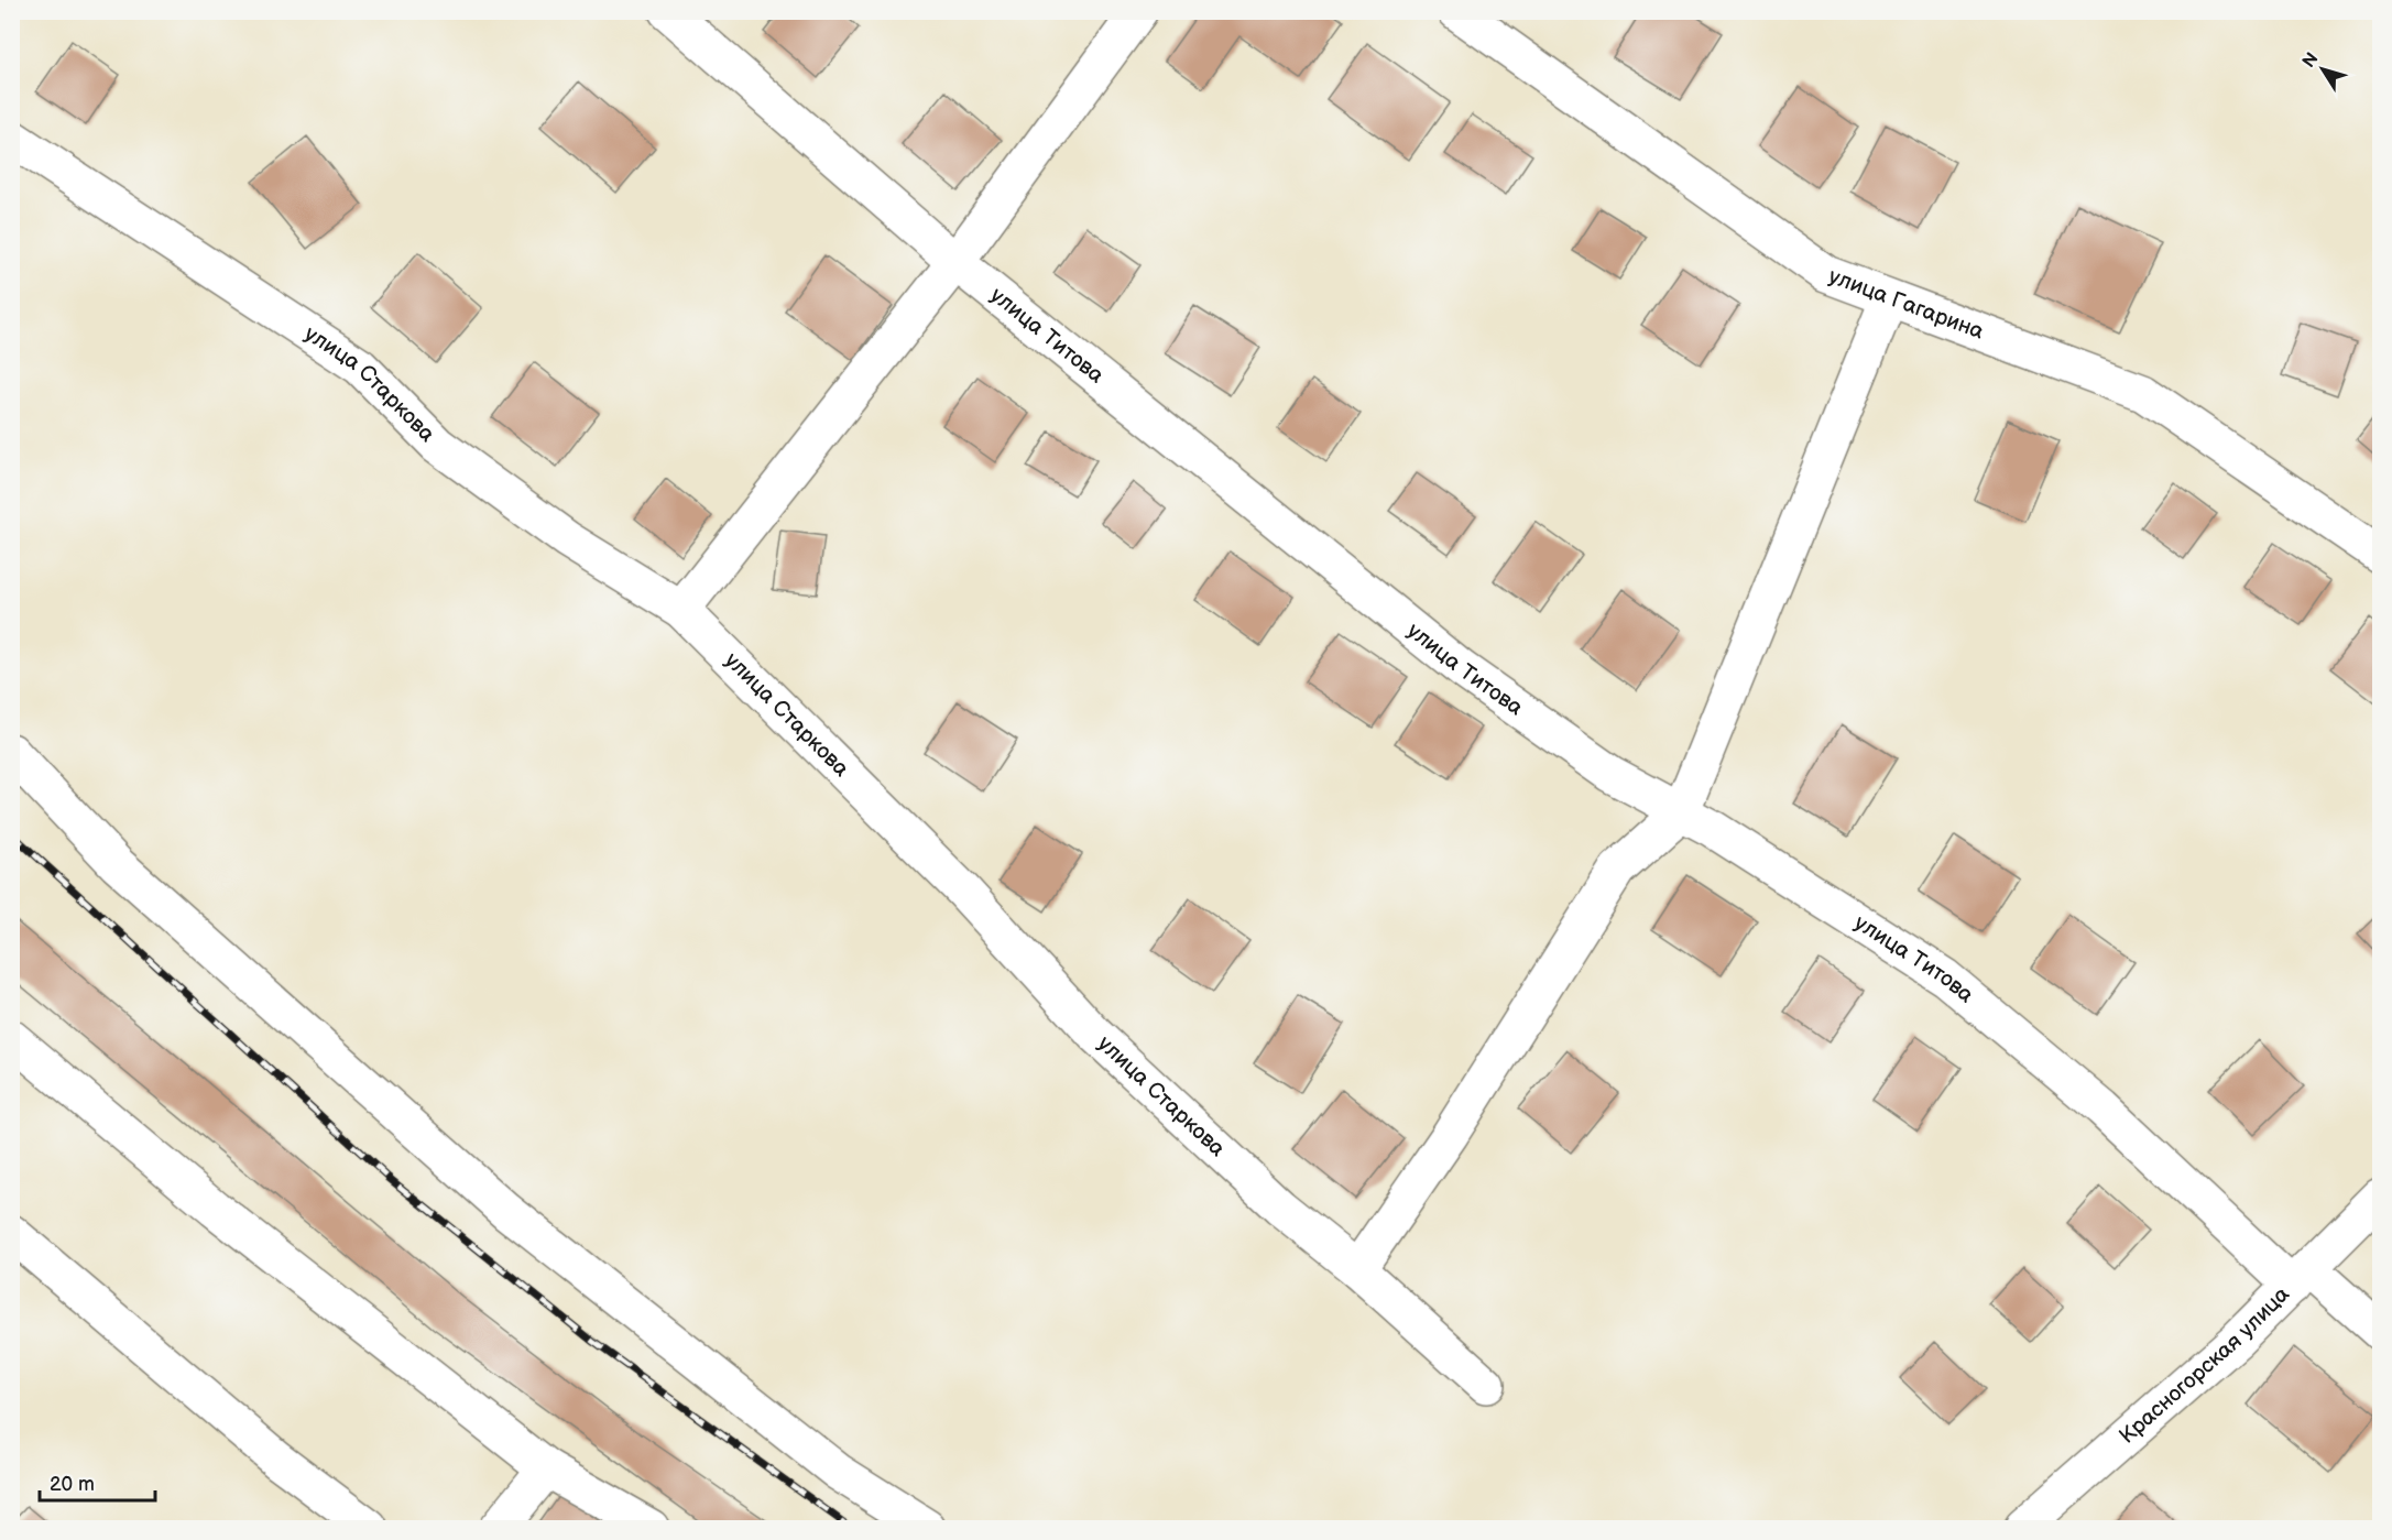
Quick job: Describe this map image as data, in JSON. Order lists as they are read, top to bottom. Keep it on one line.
{"streets":{"street":["улица Гагарина","улица Титова","улица Старкова","Красногорская улица"]},"crossings":[["улица Титова","Красногорская улица"]],"scale_bar":"20 m","north":"top left"}
